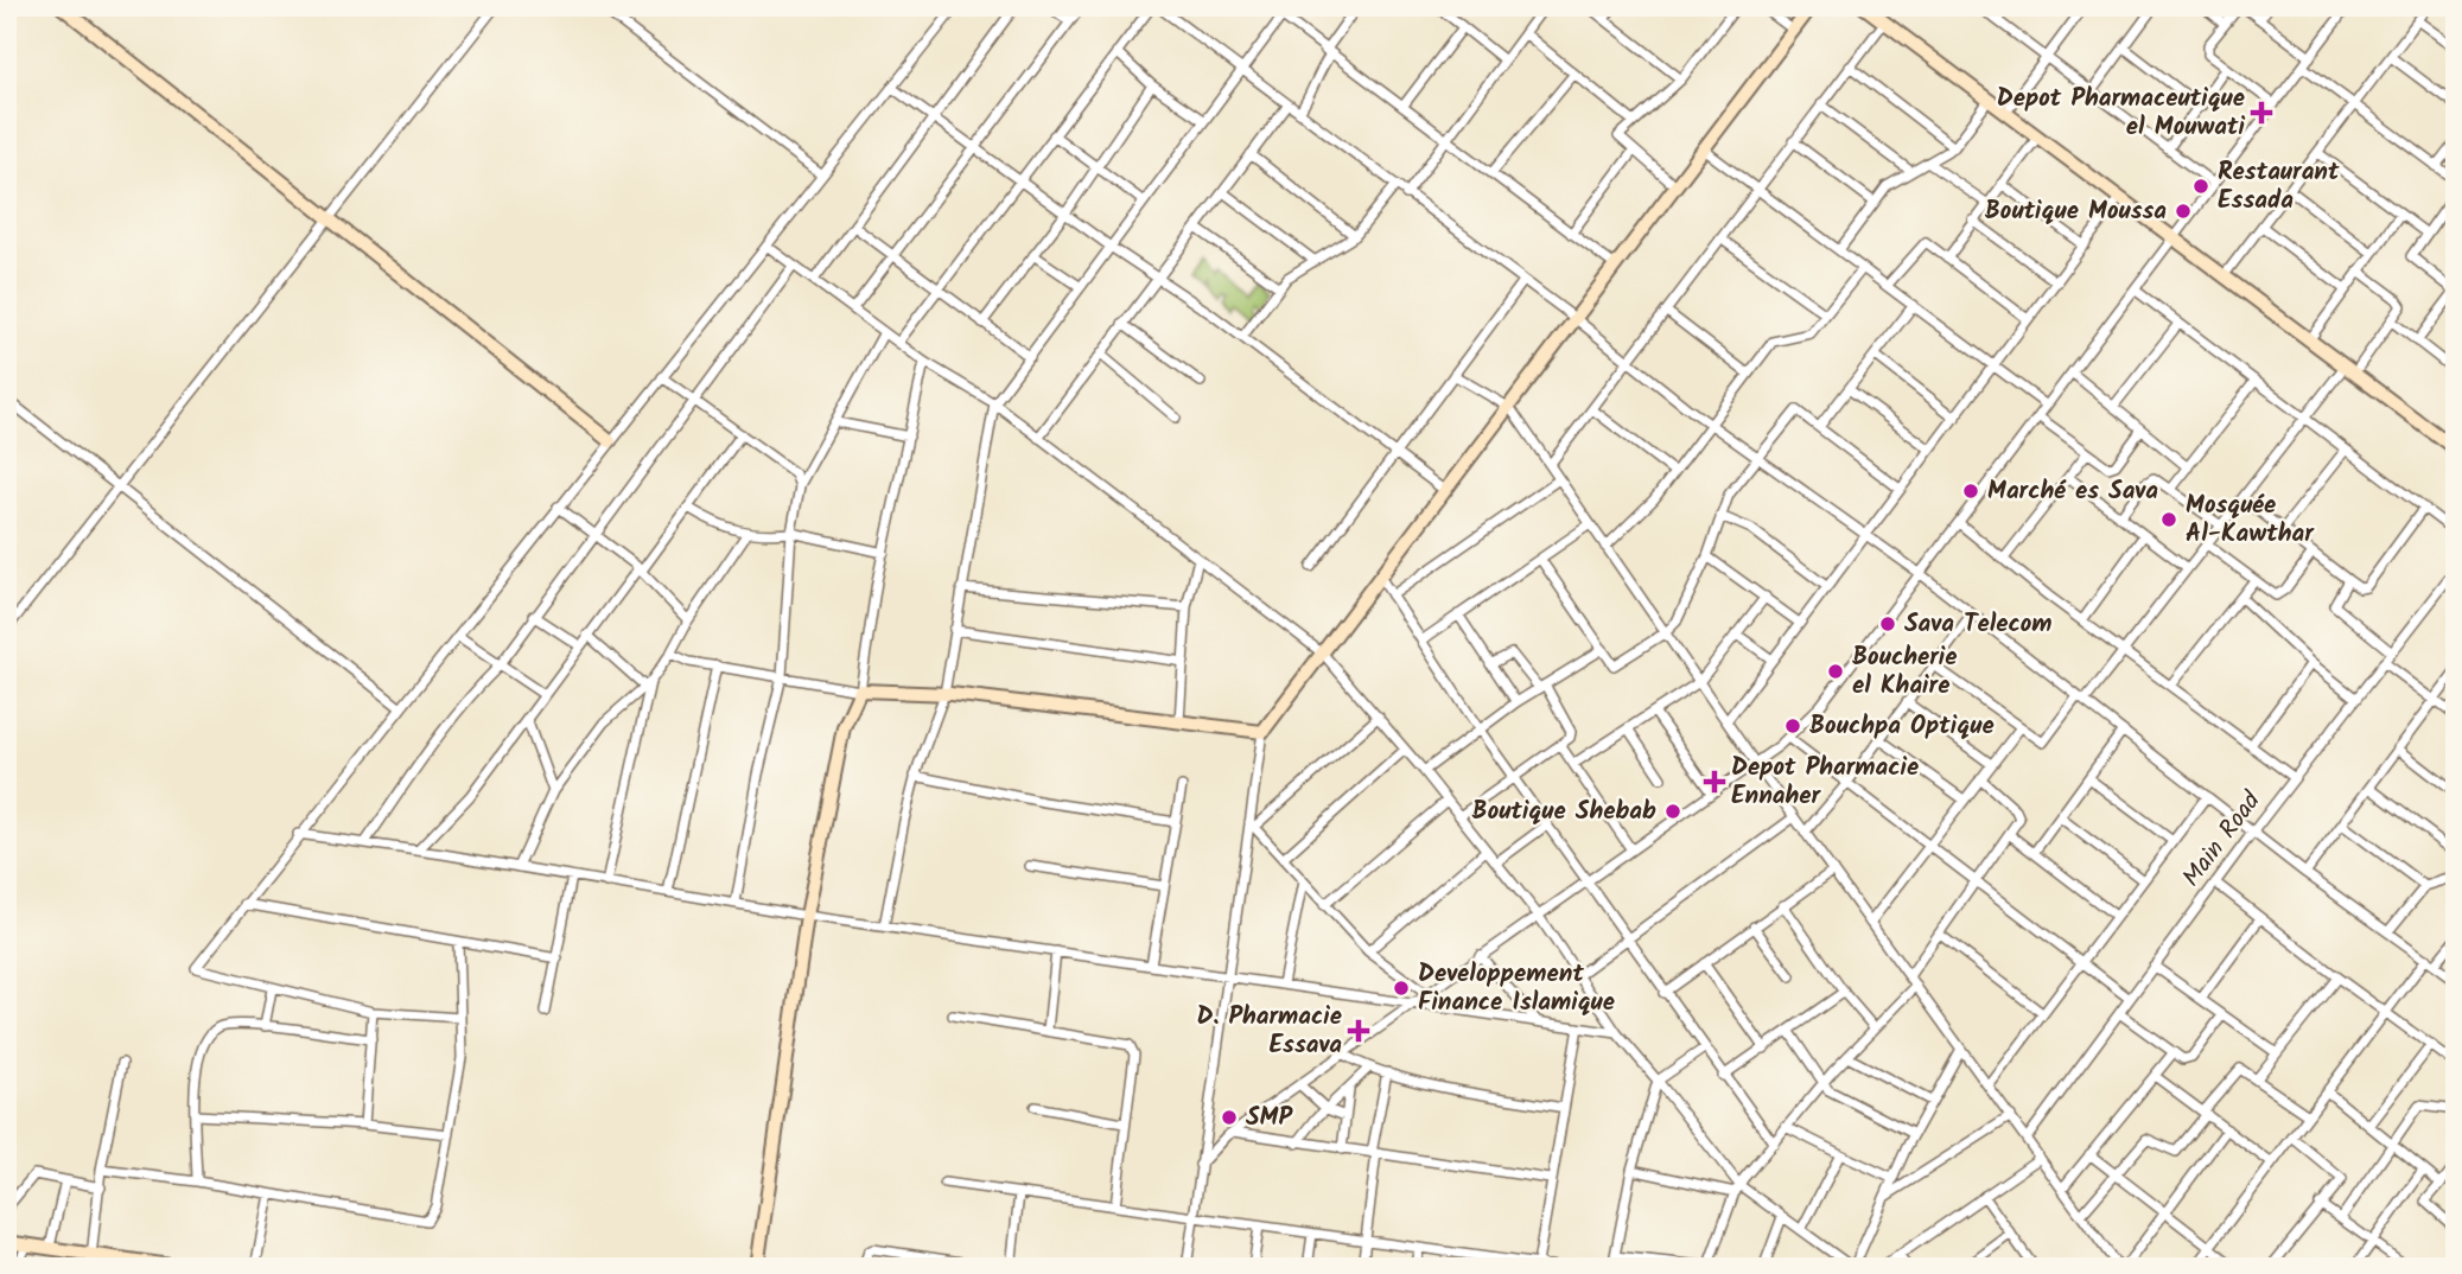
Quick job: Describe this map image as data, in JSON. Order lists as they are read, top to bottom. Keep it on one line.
{"streets":{"street":["Main Road"]},"places":{"health":["Depot Pharmaceutique el Mouwati","Depot Pharmacie Ennaher","D. Pharmacie Essava"],"other":["Restaurant Essada","Boutique Moussa","Marché es Sava","Mosquée Al-Kawthar","Sava Telecom","Boucherie el Khaire","Bouchpa Optique","Boutique Shebab","Developpement Finance Islamique","SMP"]}}
